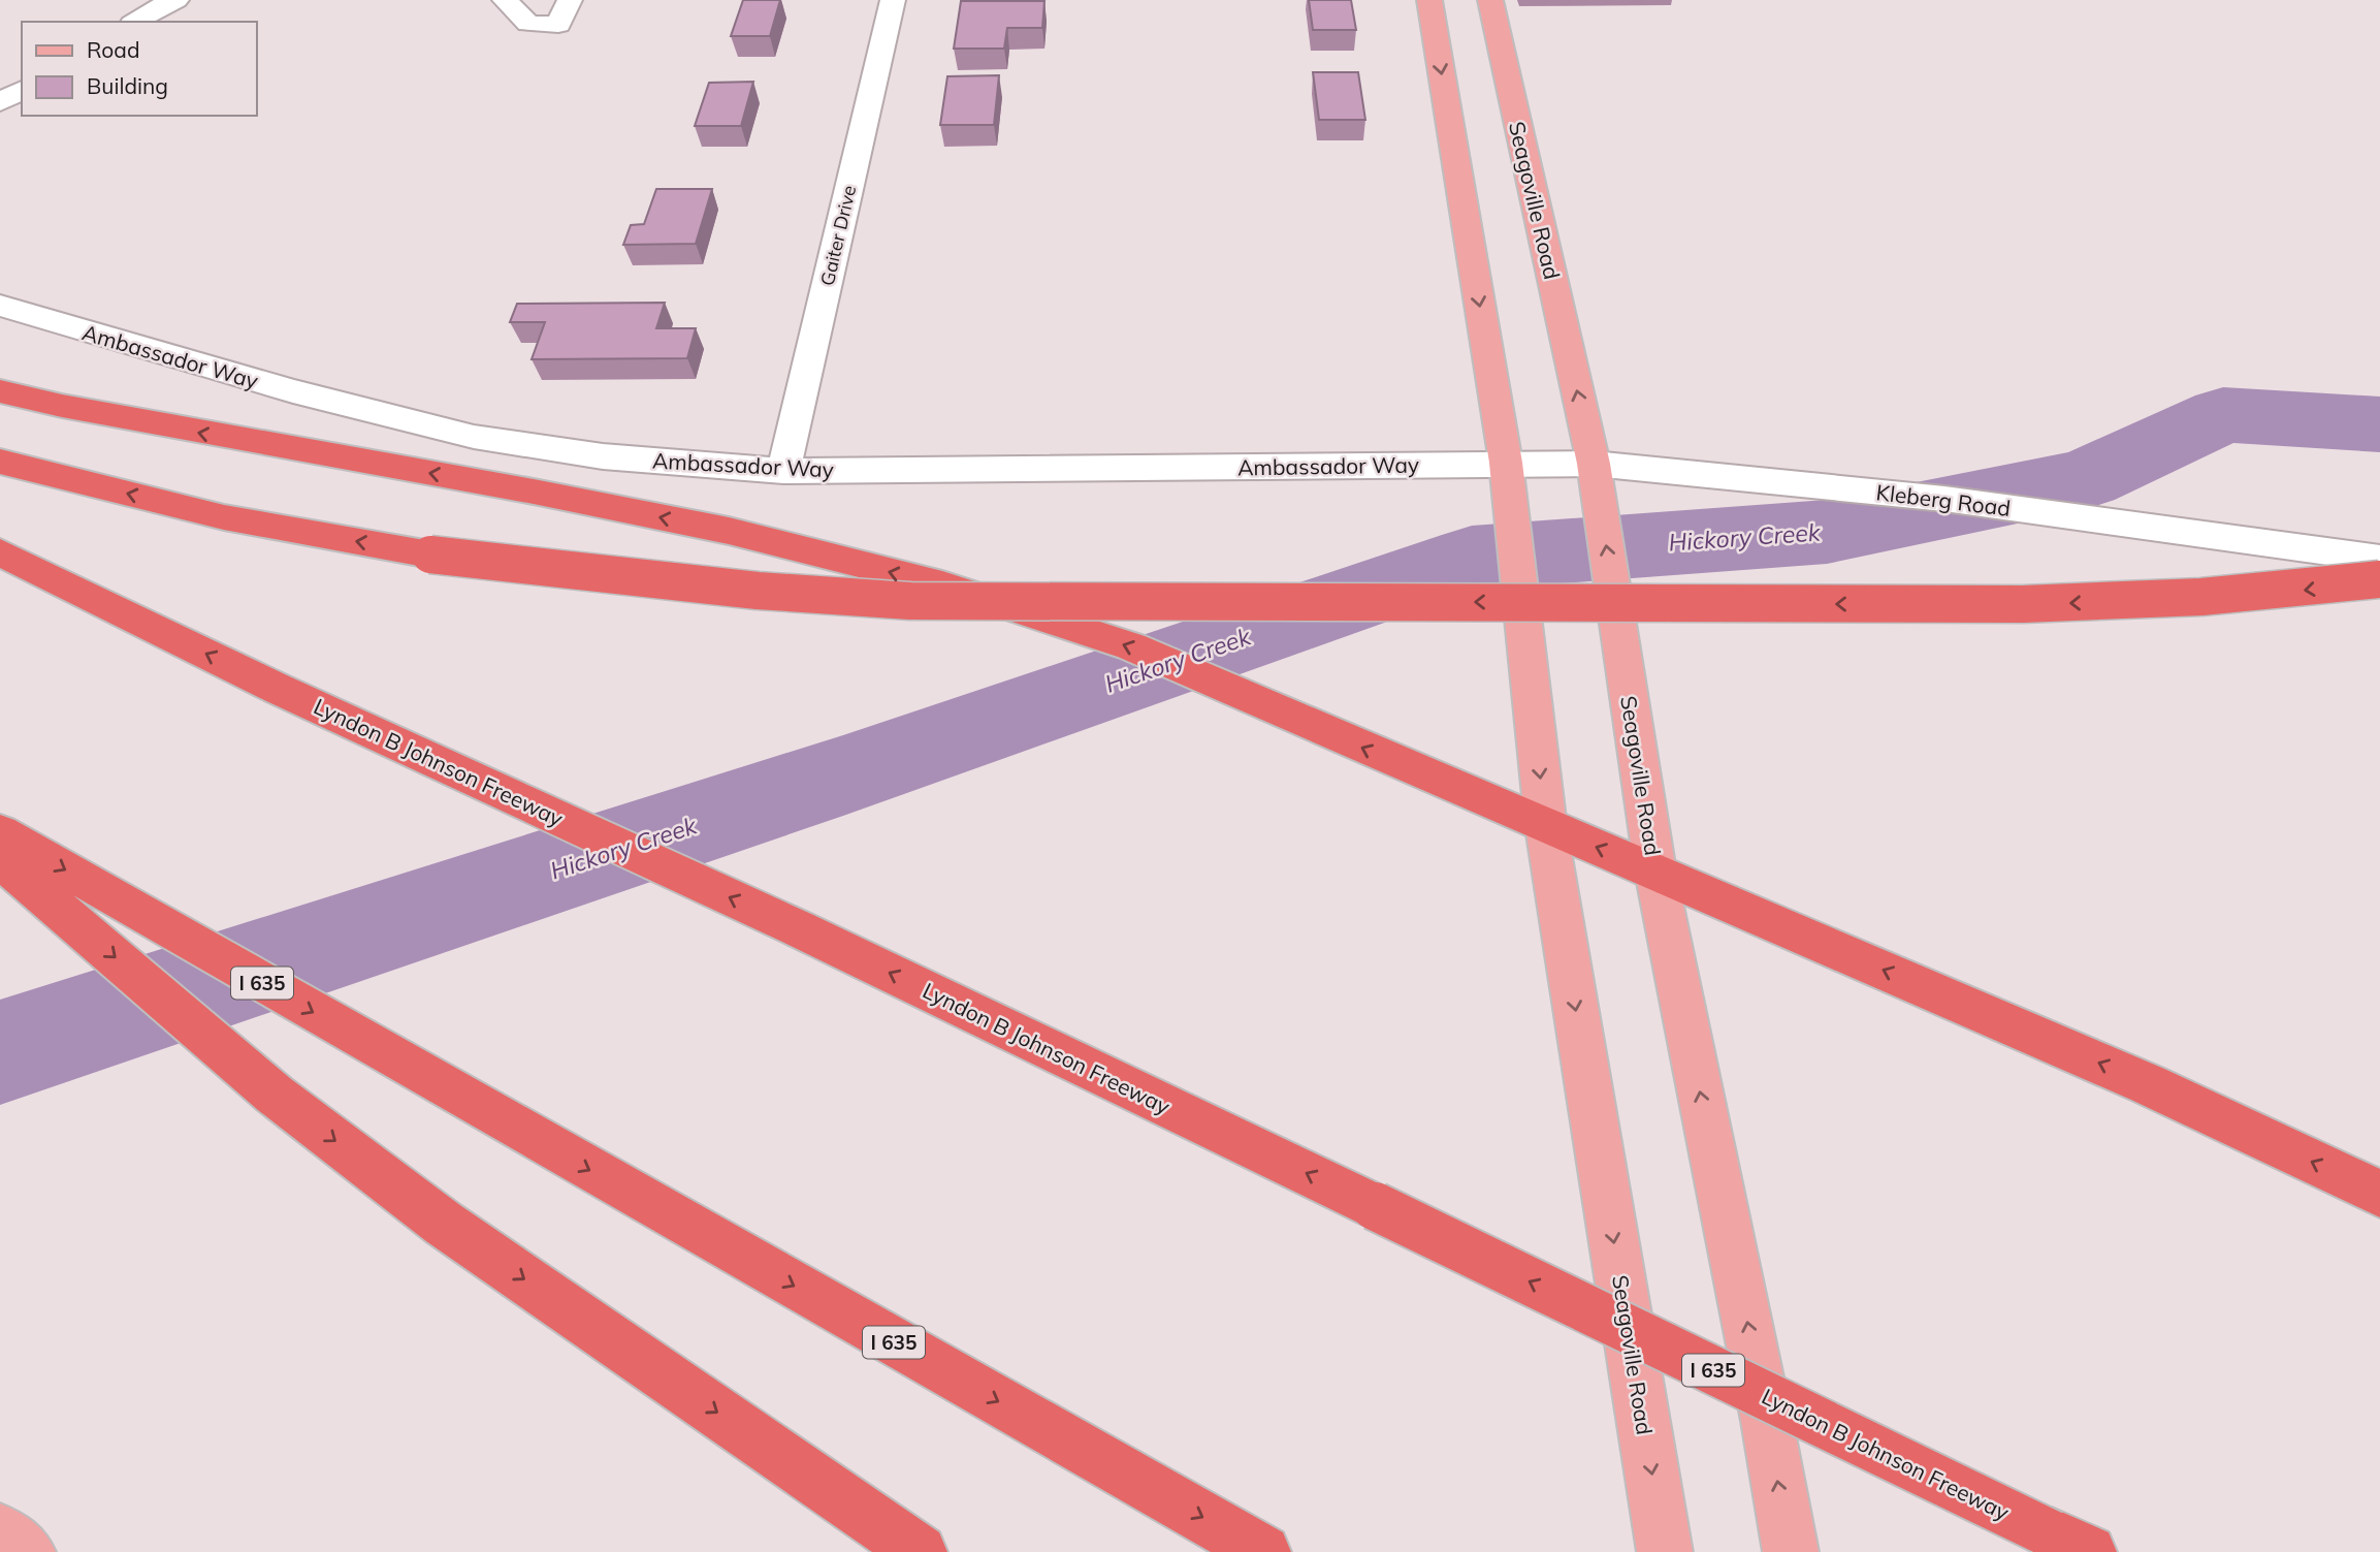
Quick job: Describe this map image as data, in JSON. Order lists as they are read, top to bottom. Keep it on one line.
{"streets":{"highway":["Lyndon B Johnson Freeway","I 635"],"main road":["Seagoville Road"],"street":["Gaiter Drive","Ambassador Way","Kleberg Road"]},"crossings":[["Seagoville Road","Ambassador Way"],["Seagoville Road","Kleberg Road"],["Gaiter Drive","Ambassador Way"],["Ambassador Way","Kleberg Road"]],"water":["Hickory Creek"],"legend":["Road","Building"]}
